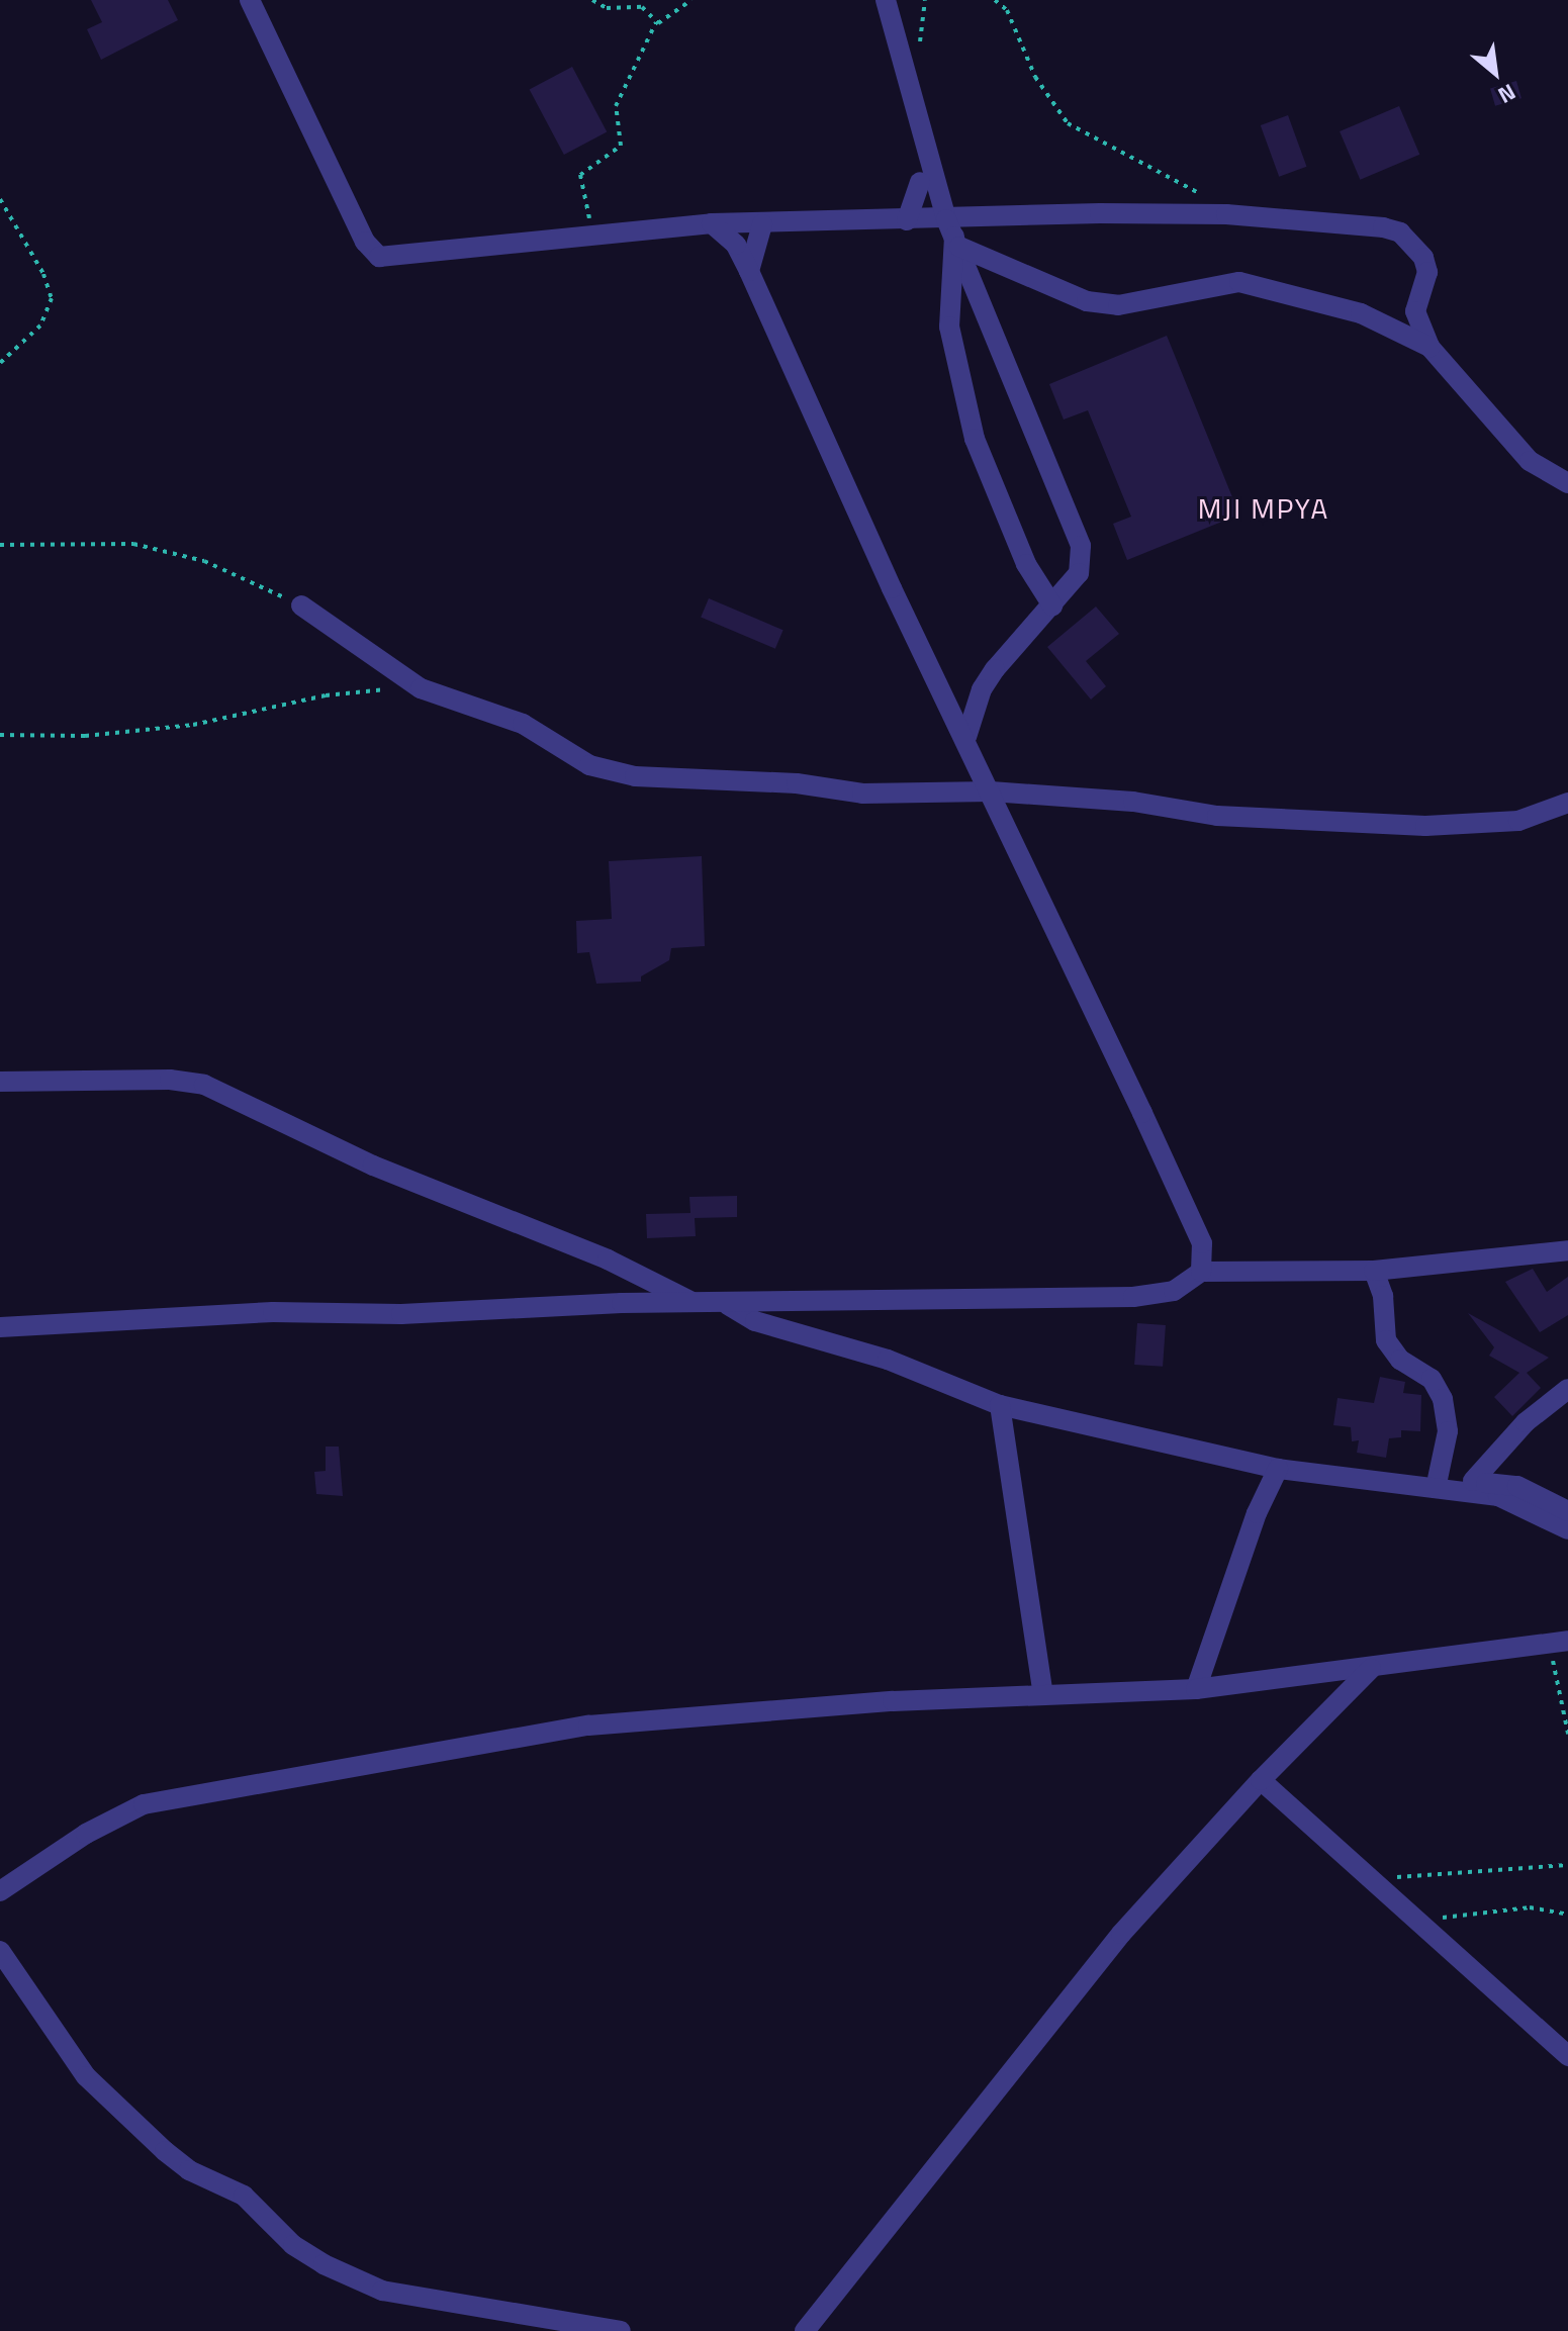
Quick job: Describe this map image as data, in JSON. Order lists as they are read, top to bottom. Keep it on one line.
{"districts":["MJI MPYA"],"north":"bottom right"}
